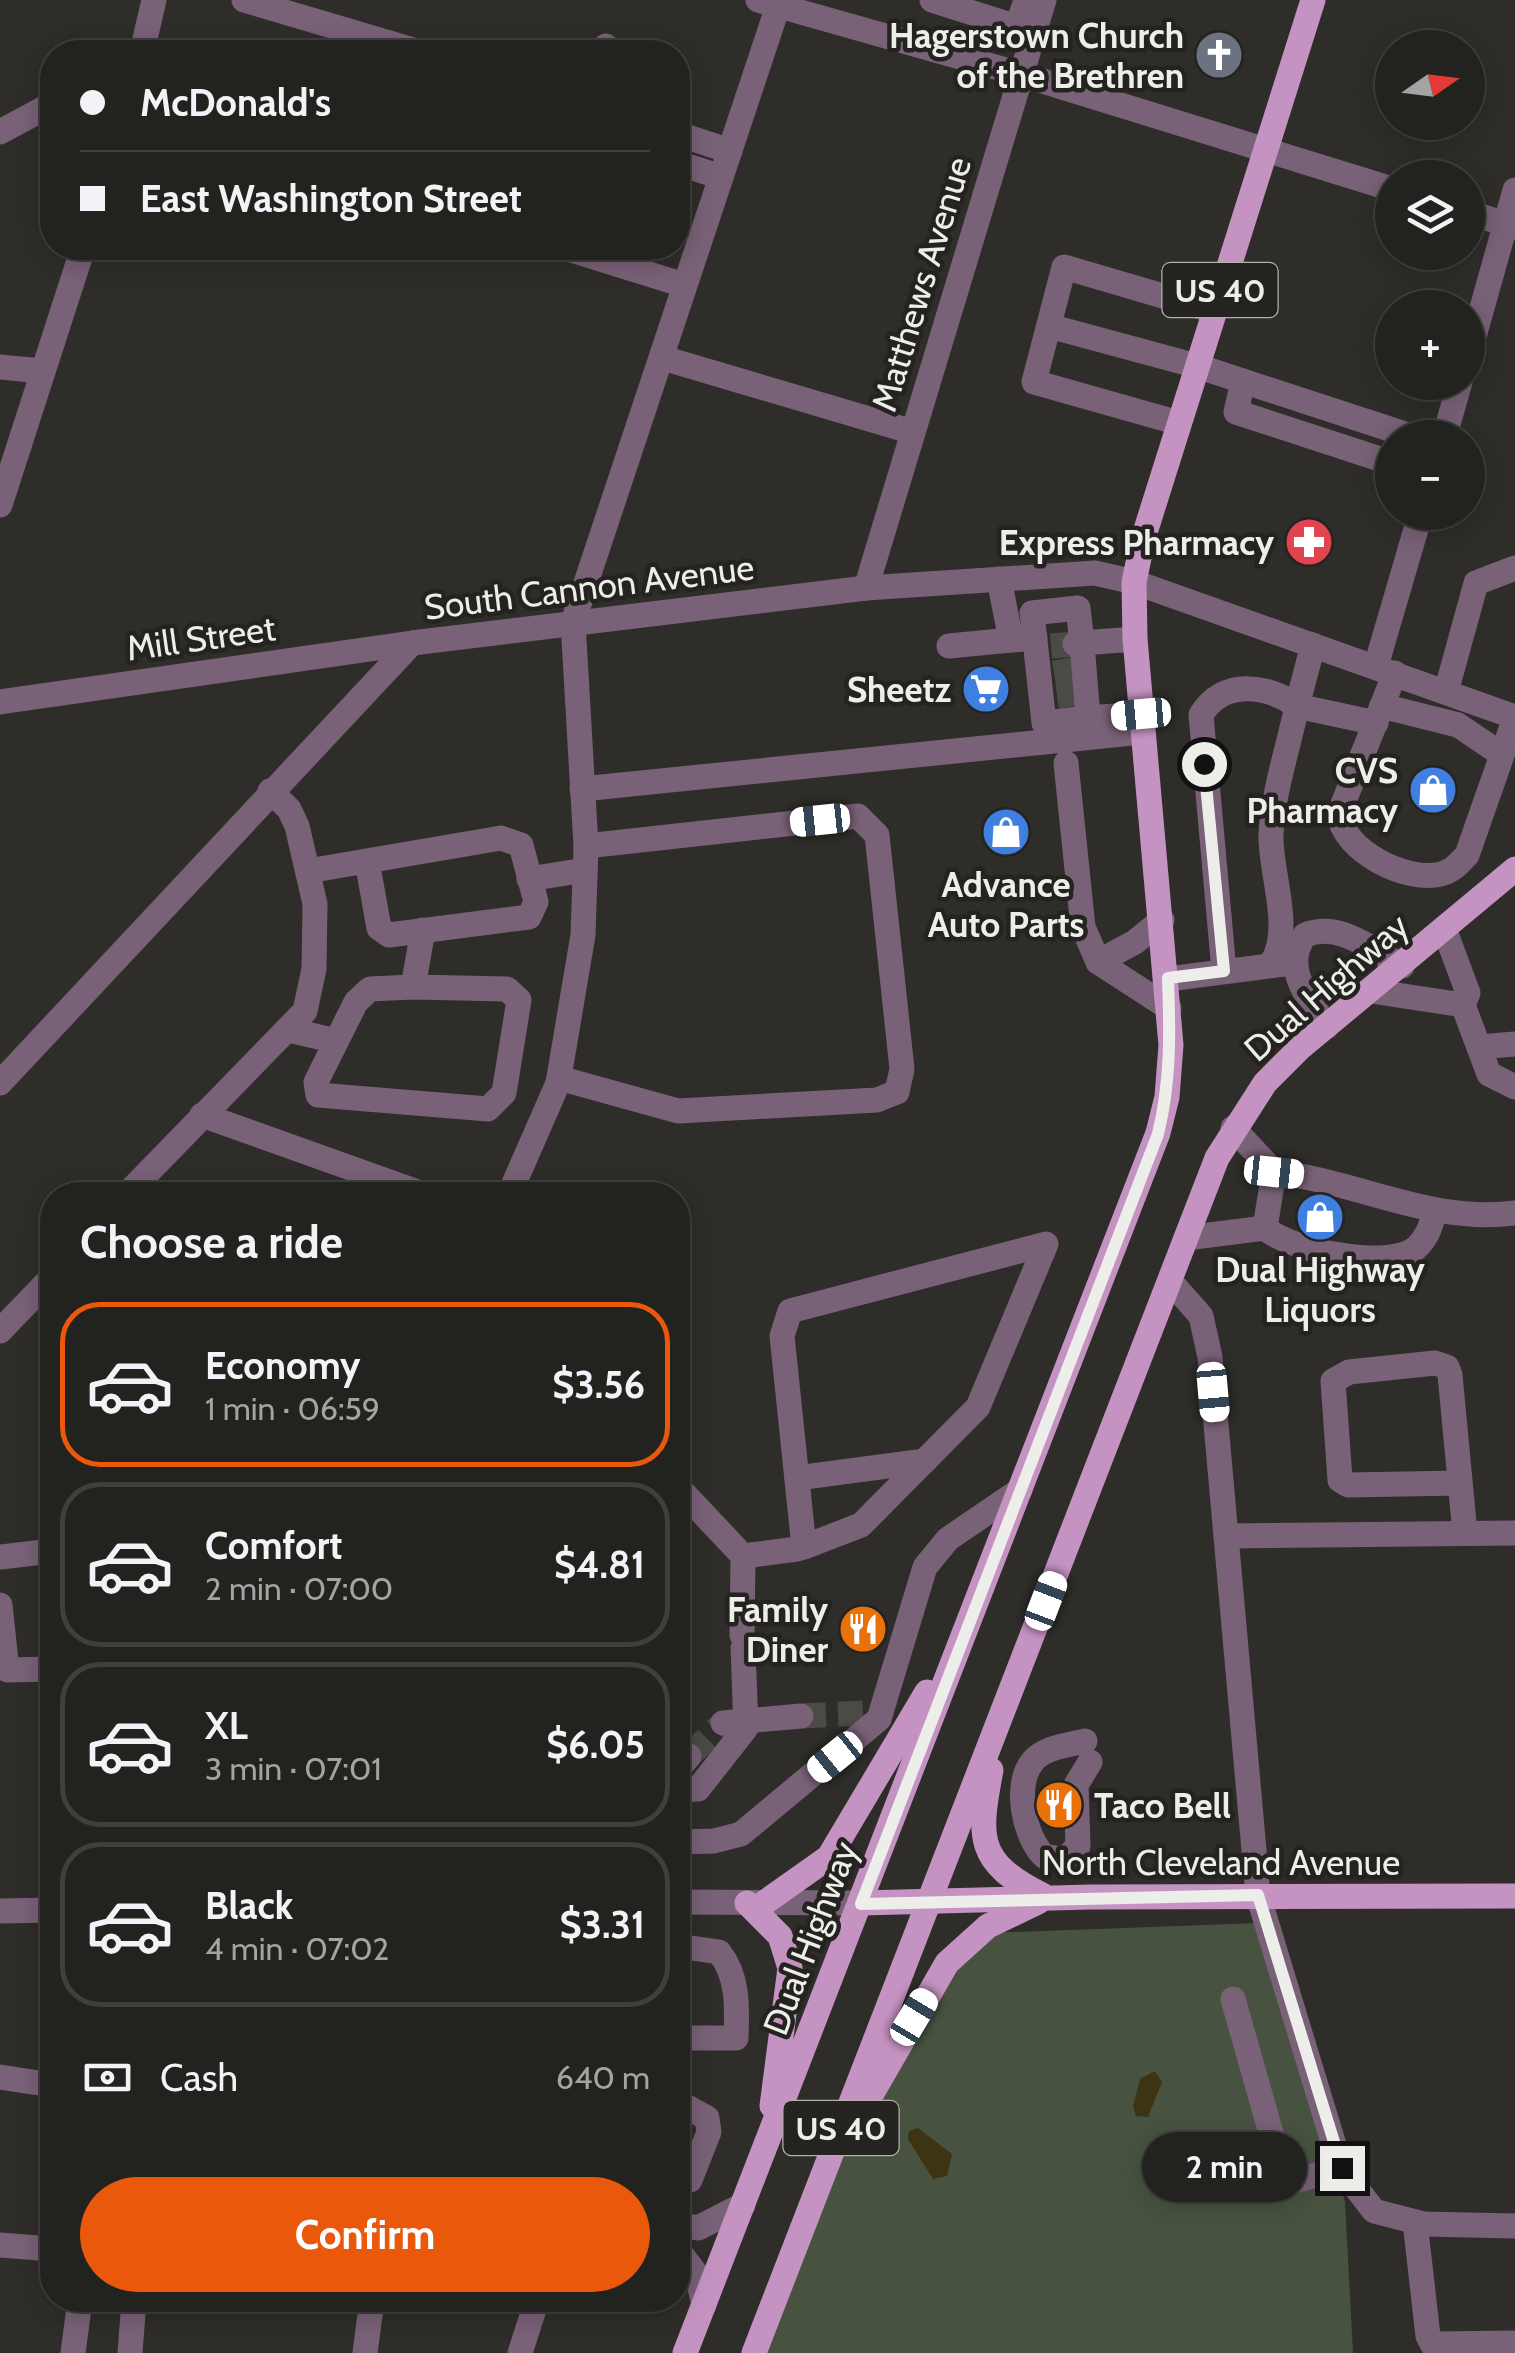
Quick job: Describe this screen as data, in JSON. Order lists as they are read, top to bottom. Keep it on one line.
{"streets":{"main road":["US 40","Dual Highway","North Cleveland Avenue"],"street":["Matthews Avenue","South Cannon Avenue","Mill Street"]},"crossings":[["Matthews Avenue","South Cannon Avenue"],["US 40","South Cannon Avenue"],["US 40","Dual Highway"],["South Cannon Avenue","Mill Street"],["Dual Highway","North Cleveland Avenue"]],"places":{"church":["Hagerstown Church of the Brethren"],"pharmacy":["Express Pharmacy"],"supermarket":["Sheetz"],"shop":["CVS Pharmacy","Advance Auto Parts","Dual Highway Liquors"],"restaurant":["Family Diner","Taco Bell"]},"north":"right","page":{"map_buttons":["+","−"],"banner":["McDonald's","East Washington Street"],"heading":"Choose a ride","list":[{"name":"Economy","note":"1 min · 06:59","value":"$3.56"},{"name":"Comfort","note":"2 min · 07:00","value":"$4.81"},{"name":"XL","note":"3 min · 07:01","value":"$6.05"},{"name":"Black","note":"4 min · 07:02","value":"$3.31"}],"pay":["Cash","640 m"],"bubble":"2 min","buttons":"Confirm"}}
